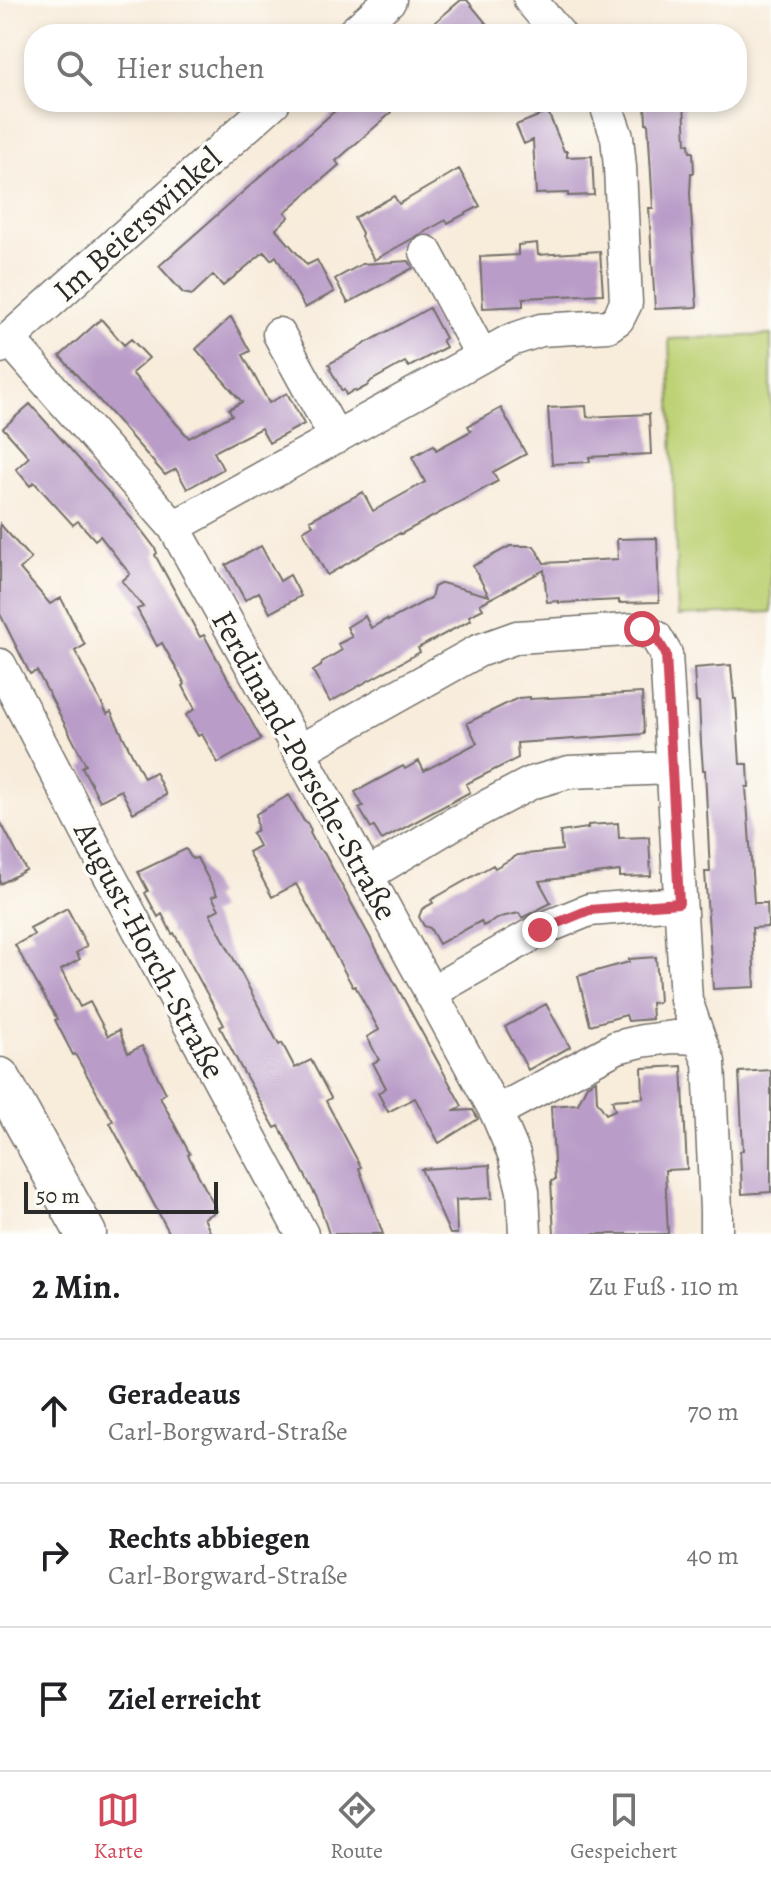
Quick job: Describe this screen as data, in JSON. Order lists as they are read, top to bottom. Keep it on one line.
{"streets":{"street":["Im Beierswinkel","Ferdinand-Porsche-Straße","August-Horch-Straße"]},"crossings":[["Im Beierswinkel","Ferdinand-Porsche-Straße"]],"scale_bar":"50 m","page":{"search":"Hier suchen","scale":"50 m","heading":["2 Min.","Zu Fuß · 110 m"],"list":[["Geradeaus","Carl-Borgward-Straße","70 m"],["Rechts abbiegen","Carl-Borgward-Straße","40 m"],"Ziel erreicht"],"nav":["Karte","Route","Gespeichert"]}}
